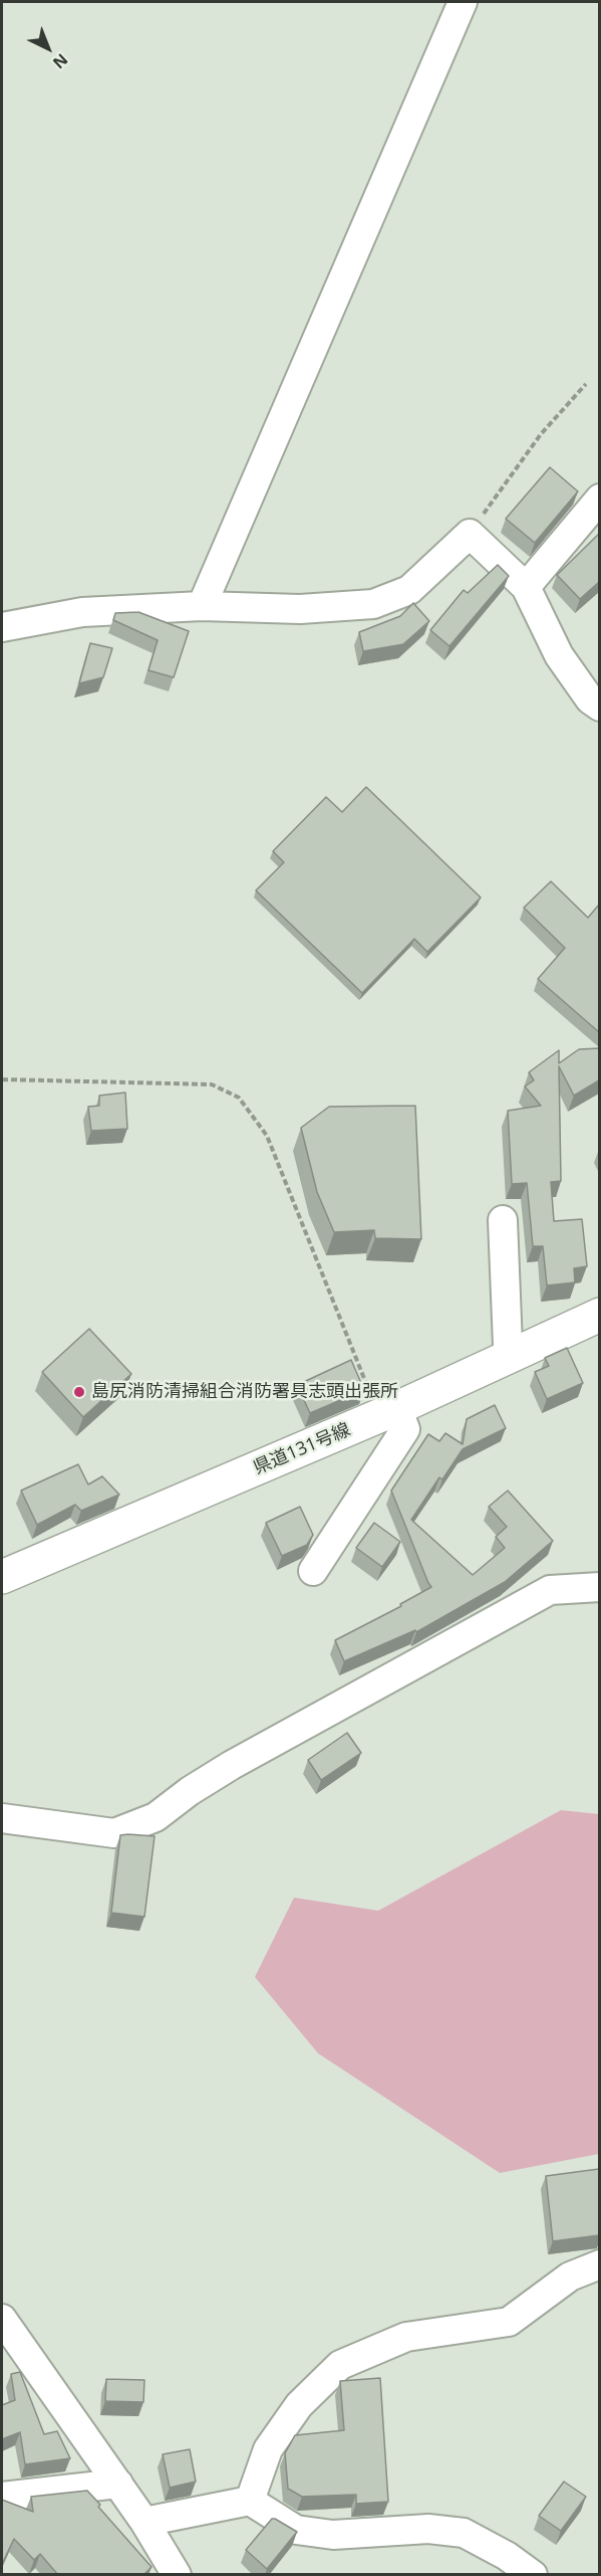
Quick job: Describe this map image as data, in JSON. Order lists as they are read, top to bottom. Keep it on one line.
{"streets":{"main road":["県道131号線"]},"places":["島尻消防清掃組合消防署具志頭出張所"],"north":"bottom right"}
